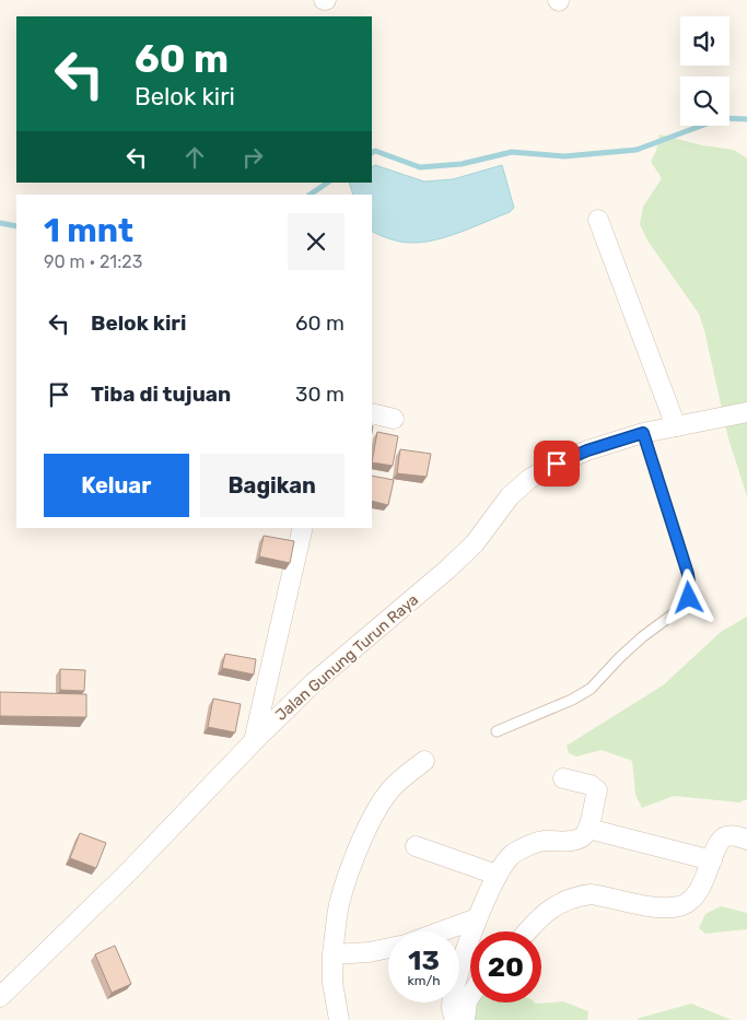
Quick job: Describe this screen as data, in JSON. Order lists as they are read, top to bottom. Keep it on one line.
{"streets":{"street":["Jalan Gunung Turun Raya"]},"page":{"turn":["60 m","Belok kiri"],"heading":["1 mnt","90 m · 21:23"],"list":[{"name":"Belok kiri","value":"60 m"},{"name":"Tiba di tujuan","value":"30 m"}],"buttons":["Keluar","Bagikan"],"speed":"13 km/h","limit":"20"}}
